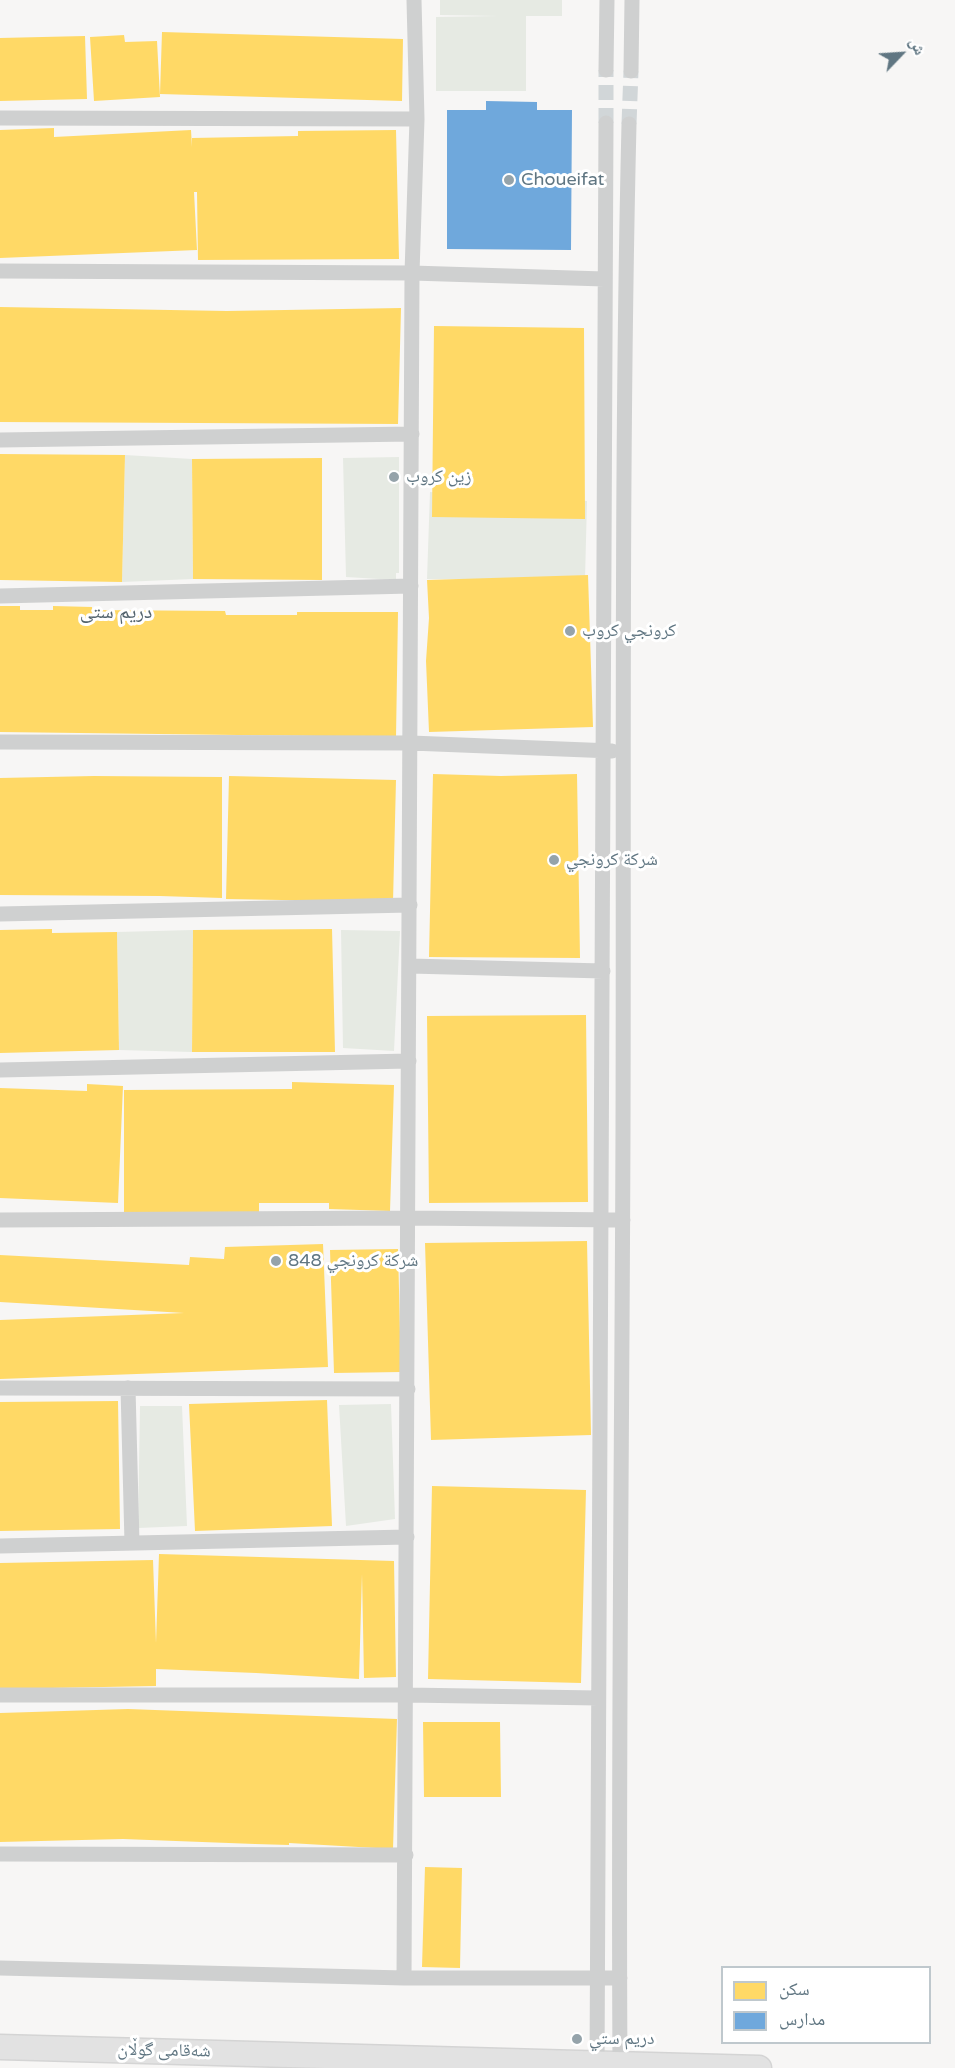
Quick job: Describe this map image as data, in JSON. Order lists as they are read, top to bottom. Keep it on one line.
{"streets":{"main road":["شەقامی گوڵان"]},"districts":["دریم ستی"],"places":["Choueifat","زين كروب","كرونجي كروب","شركة كرونجي","شركة كرونجي 848","دريم ستي"],"legend":["سكن","مدارس"],"north":"top right"}
